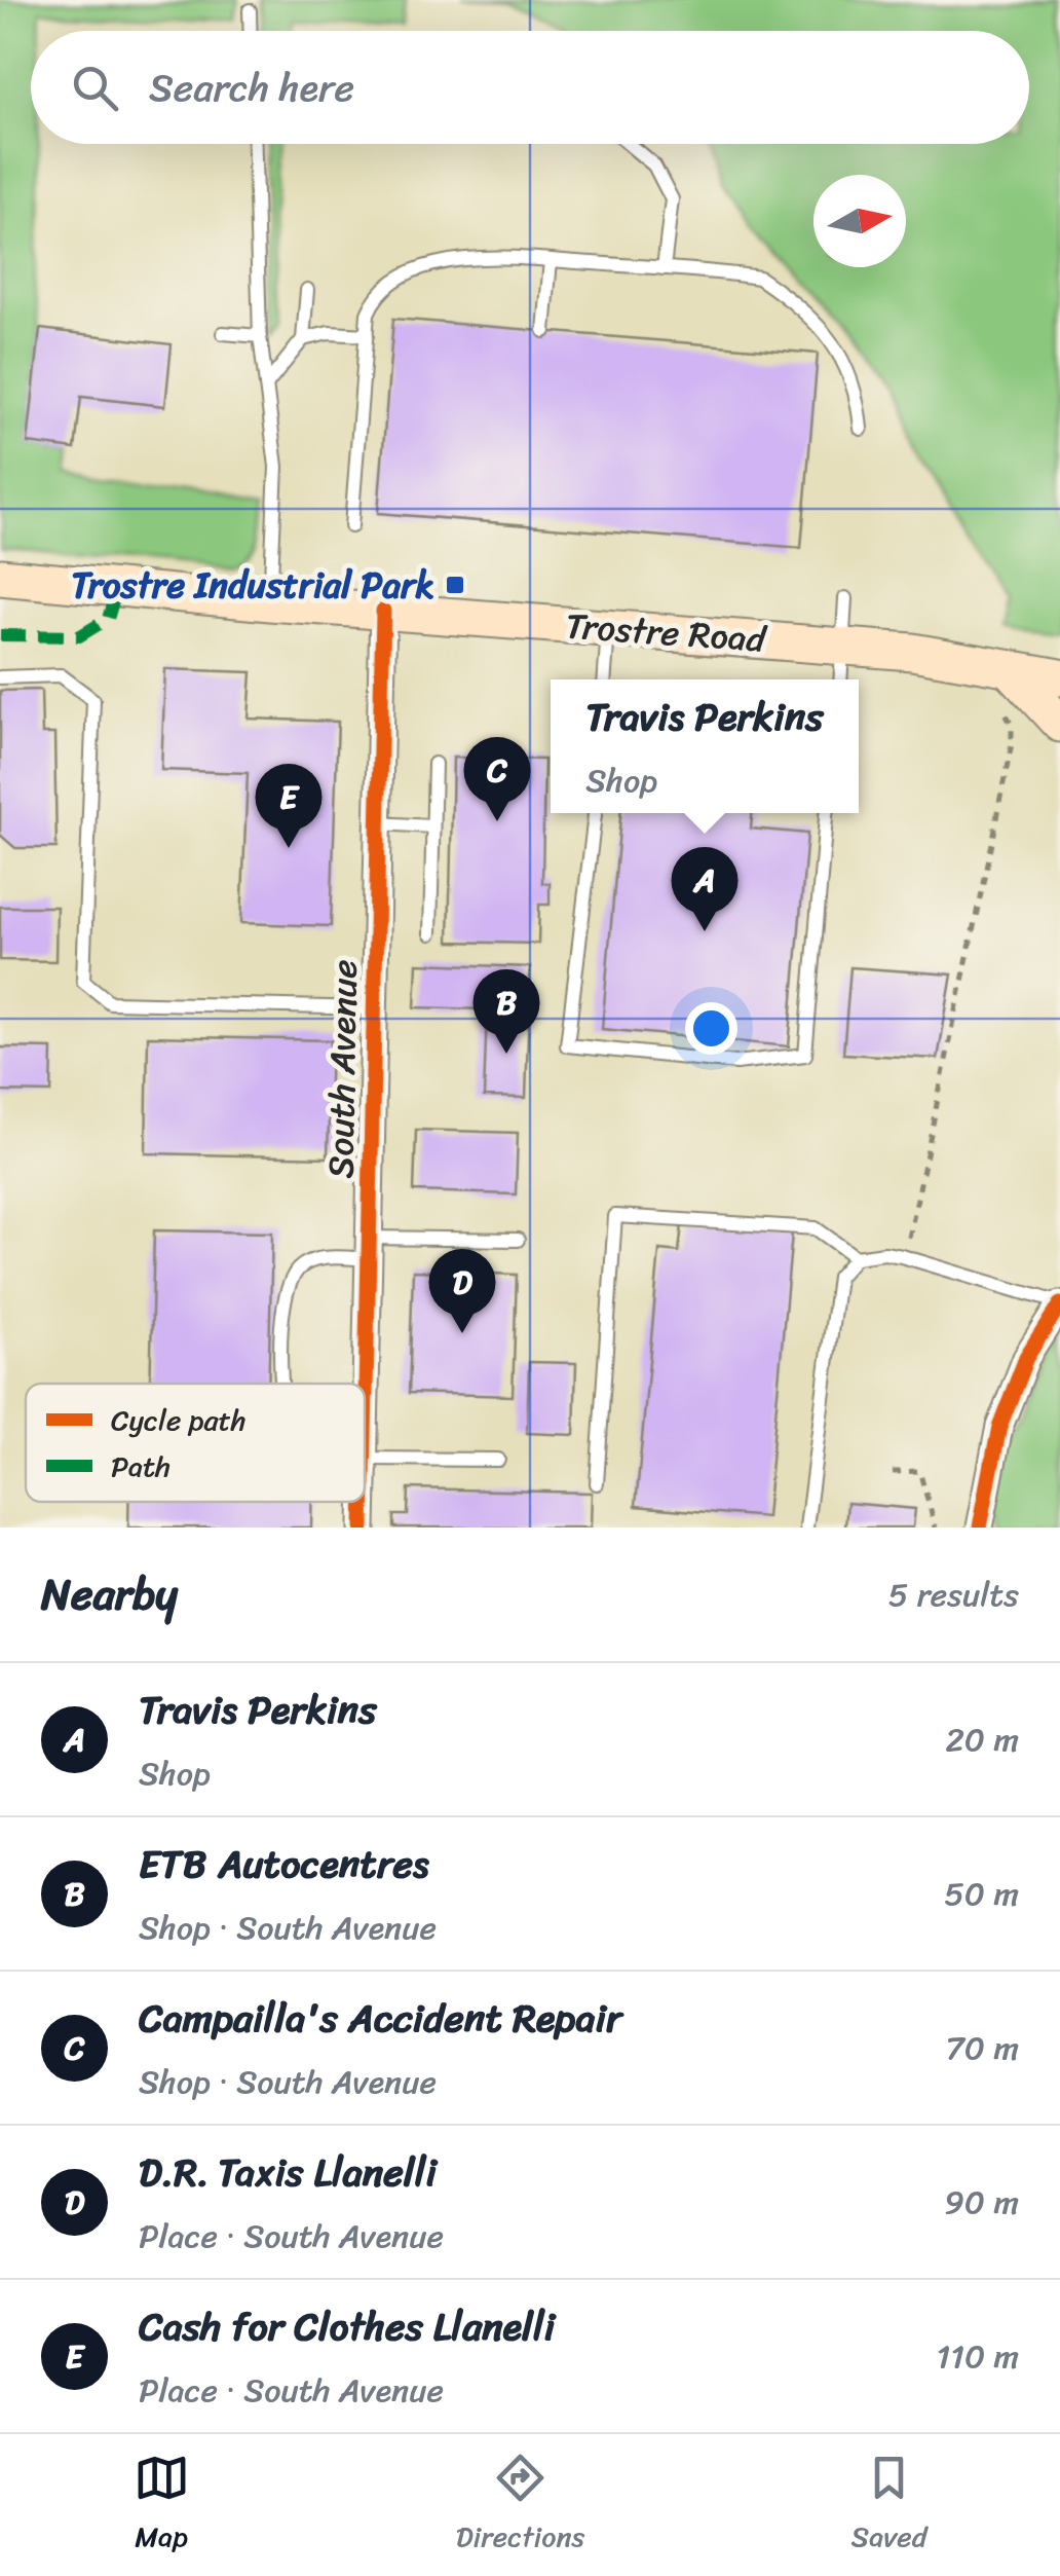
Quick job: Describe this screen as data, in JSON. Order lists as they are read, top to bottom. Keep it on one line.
{"streets":{"main road":["Trostre Road"],"street":["South Avenue"]},"crossings":[["Trostre Road","South Avenue"]],"places":{"transit":["Trostre Industrial Park"]},"legend":["Cycle path","Path"],"north":"right","page":{"search":"Search here","popup":["Travis Perkins","Shop"],"pins":["C","E","A","B","D"],"heading":["Nearby","5 results"],"list":[{"mark":"A","name":"Travis Perkins","note":"Shop","value":"20 m"},{"mark":"B","name":"ETB Autocentres","note":"Shop · South Avenue","value":"50 m"},{"mark":"C","name":"Campailla's Accident Repair","note":"Shop · South Avenue","value":"70 m"},{"mark":"D","name":"D.R. Taxis Llanelli","note":"Place · South Avenue","value":"90 m"},{"mark":"E","name":"Cash for Clothes Llanelli","note":"Place · South Avenue","value":"110 m"}],"nav":["Map","Directions","Saved"]}}
